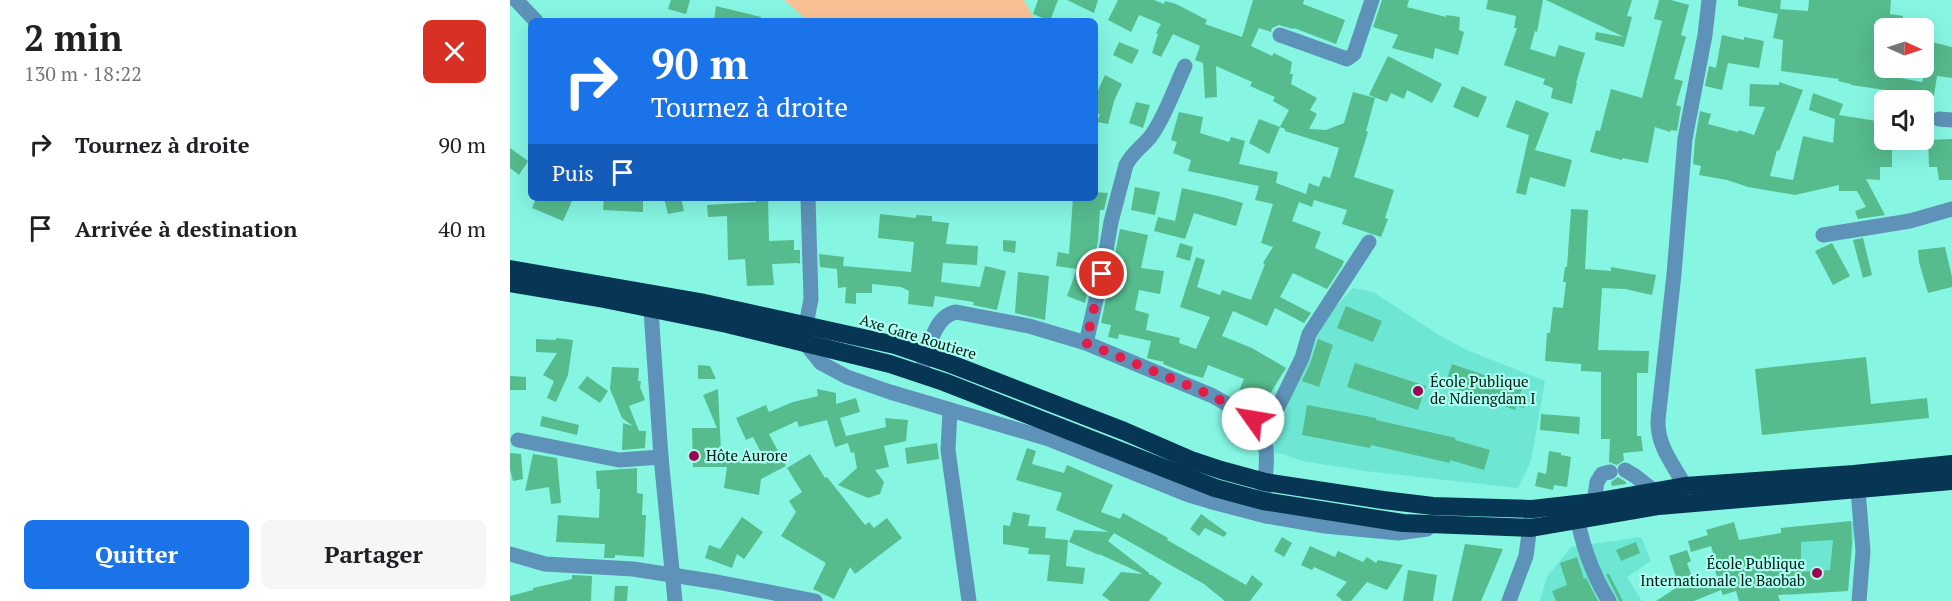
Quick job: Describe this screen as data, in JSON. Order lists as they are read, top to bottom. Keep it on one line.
{"streets":{"highway":["Axe Gare Routiere"]},"places":["École Publique de Ndiengdam I","Hôte Aurore","École Publique Internationale le Baobab"],"north":"right","page":{"heading":["2 min","130 m · 18:22"],"turn":["90 m","Tournez à droite"],"list":[{"name":"Tournez à droite","value":"90 m"},{"name":"Arrivée à destination","value":"40 m"}],"then":"Puis","buttons":["Quitter","Partager"]}}
